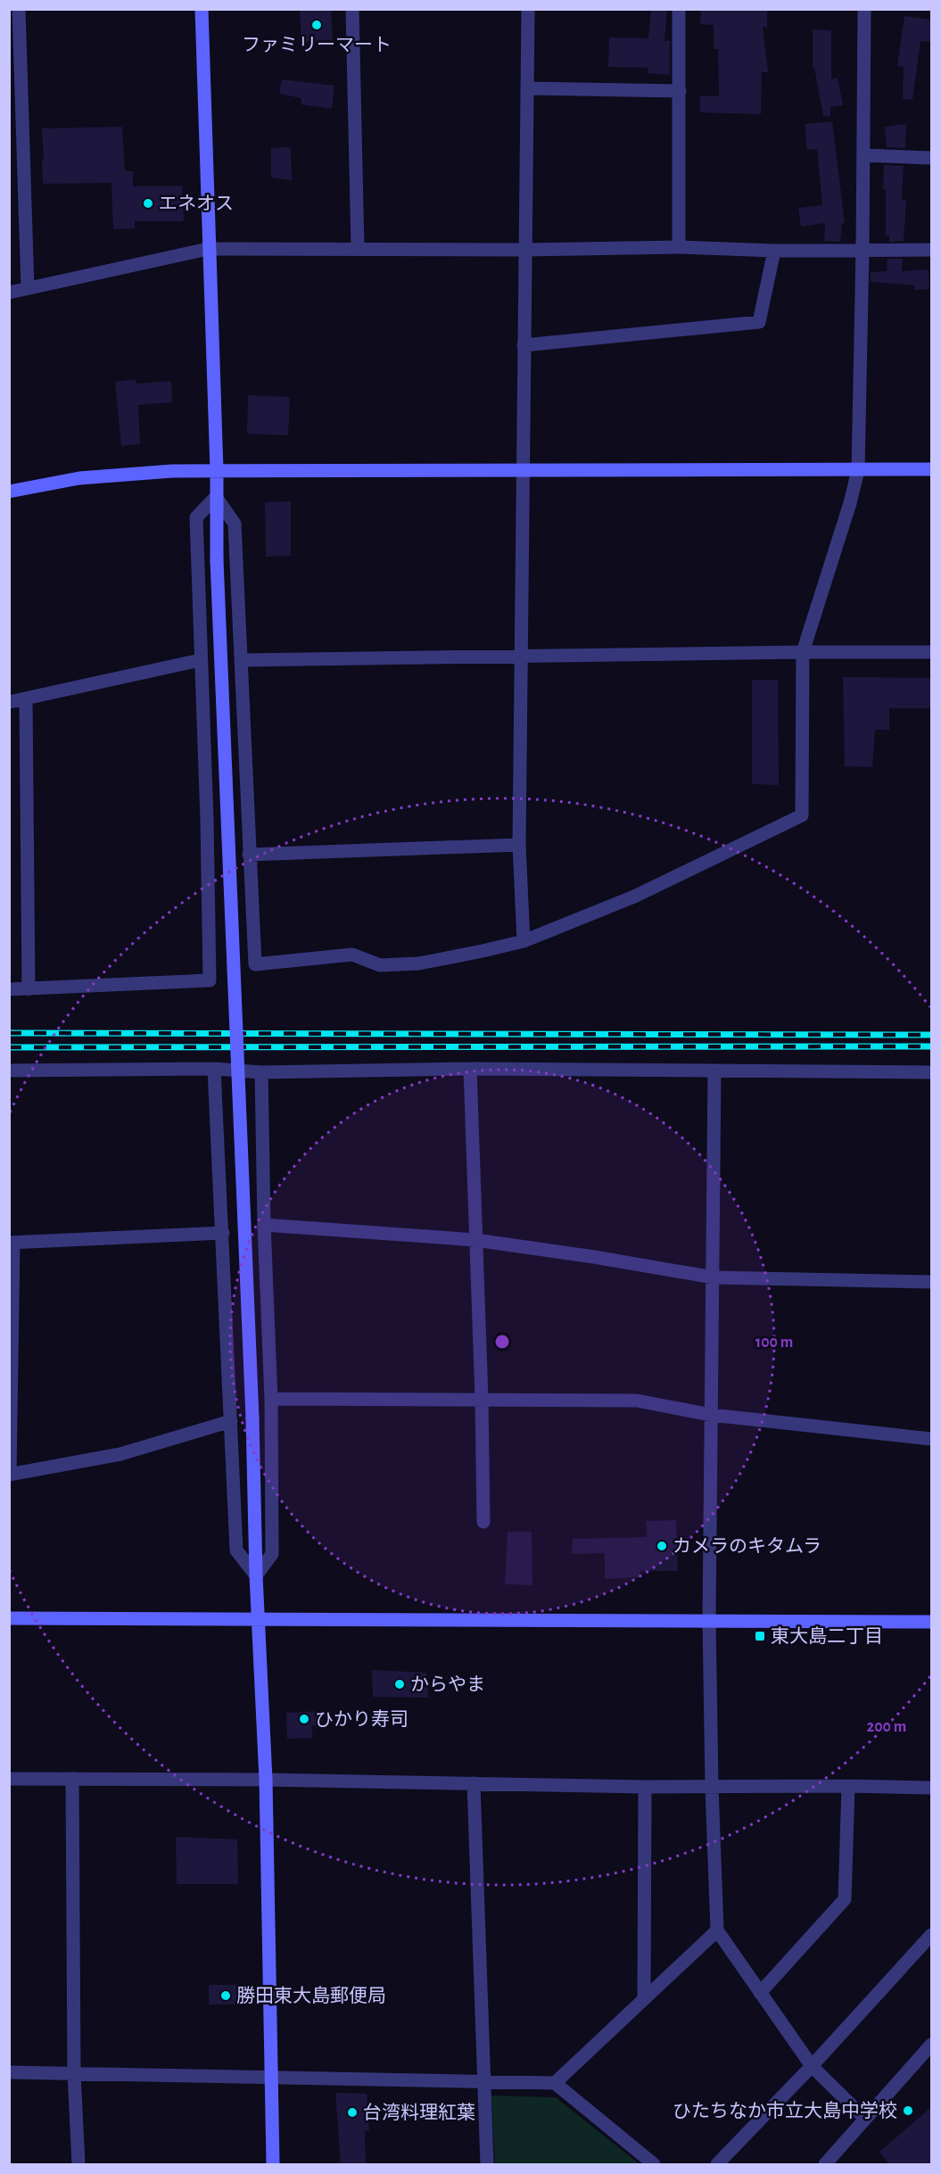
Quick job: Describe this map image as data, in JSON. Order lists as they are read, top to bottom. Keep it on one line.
{"places":{"other":["ファミリーマート","エネオス","カメラのキタムラ","からやま","ひかり寿司","勝田東大島郵便局","ひたちなか市立大島中学校","台湾料理紅葉"],"transit":["東大島二丁目"]},"rings":["100 m","200 m"]}
